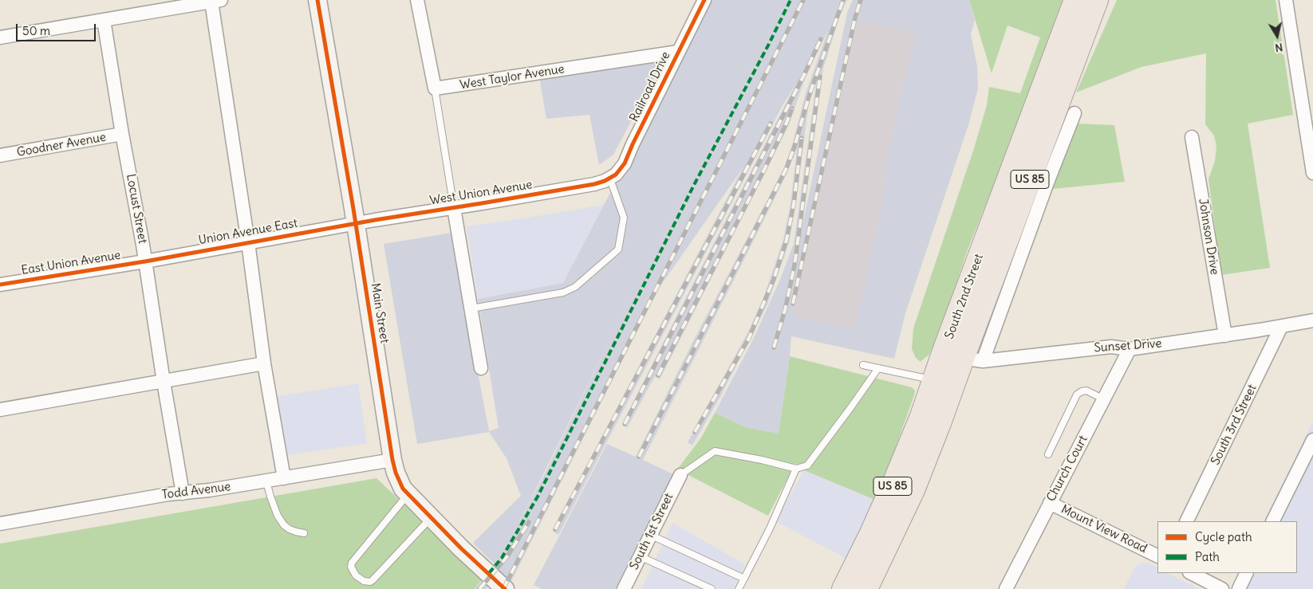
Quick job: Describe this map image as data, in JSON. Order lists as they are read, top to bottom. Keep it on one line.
{"streets":{"highway":["US 85","South 2nd Street"],"street":["West Taylor Avenue","Railroad Drive","Goodner Avenue","West Union Avenue","Locust Street","Union Avenue East","Johnson Drive","East Union Avenue","Main Street","Sunset Drive","South 3rd Street","Church Court","Todd Avenue","Mount View Road","South 1st Street"]},"crossings":[["West Taylor Avenue","Railroad Drive"],["Railroad Drive","West Union Avenue"],["Goodner Avenue","Locust Street"],["West Union Avenue","Union Avenue East"],["West Union Avenue","Main Street"],["Locust Street","Union Avenue East"],["Locust Street","East Union Avenue"],["Locust Street","Todd Avenue"],["Union Avenue East","East Union Avenue"],["Union Avenue East","Main Street"],["Johnson Drive","Sunset Drive"],["South 2nd Street","Sunset Drive"],["Main Street","Todd Avenue"],["Sunset Drive","South 3rd Street"],["Sunset Drive","Church Court"],["Church Court","Mount View Road"]],"legend":["Cycle path","Path"],"scale_bar":"50 m","north":"bottom"}
